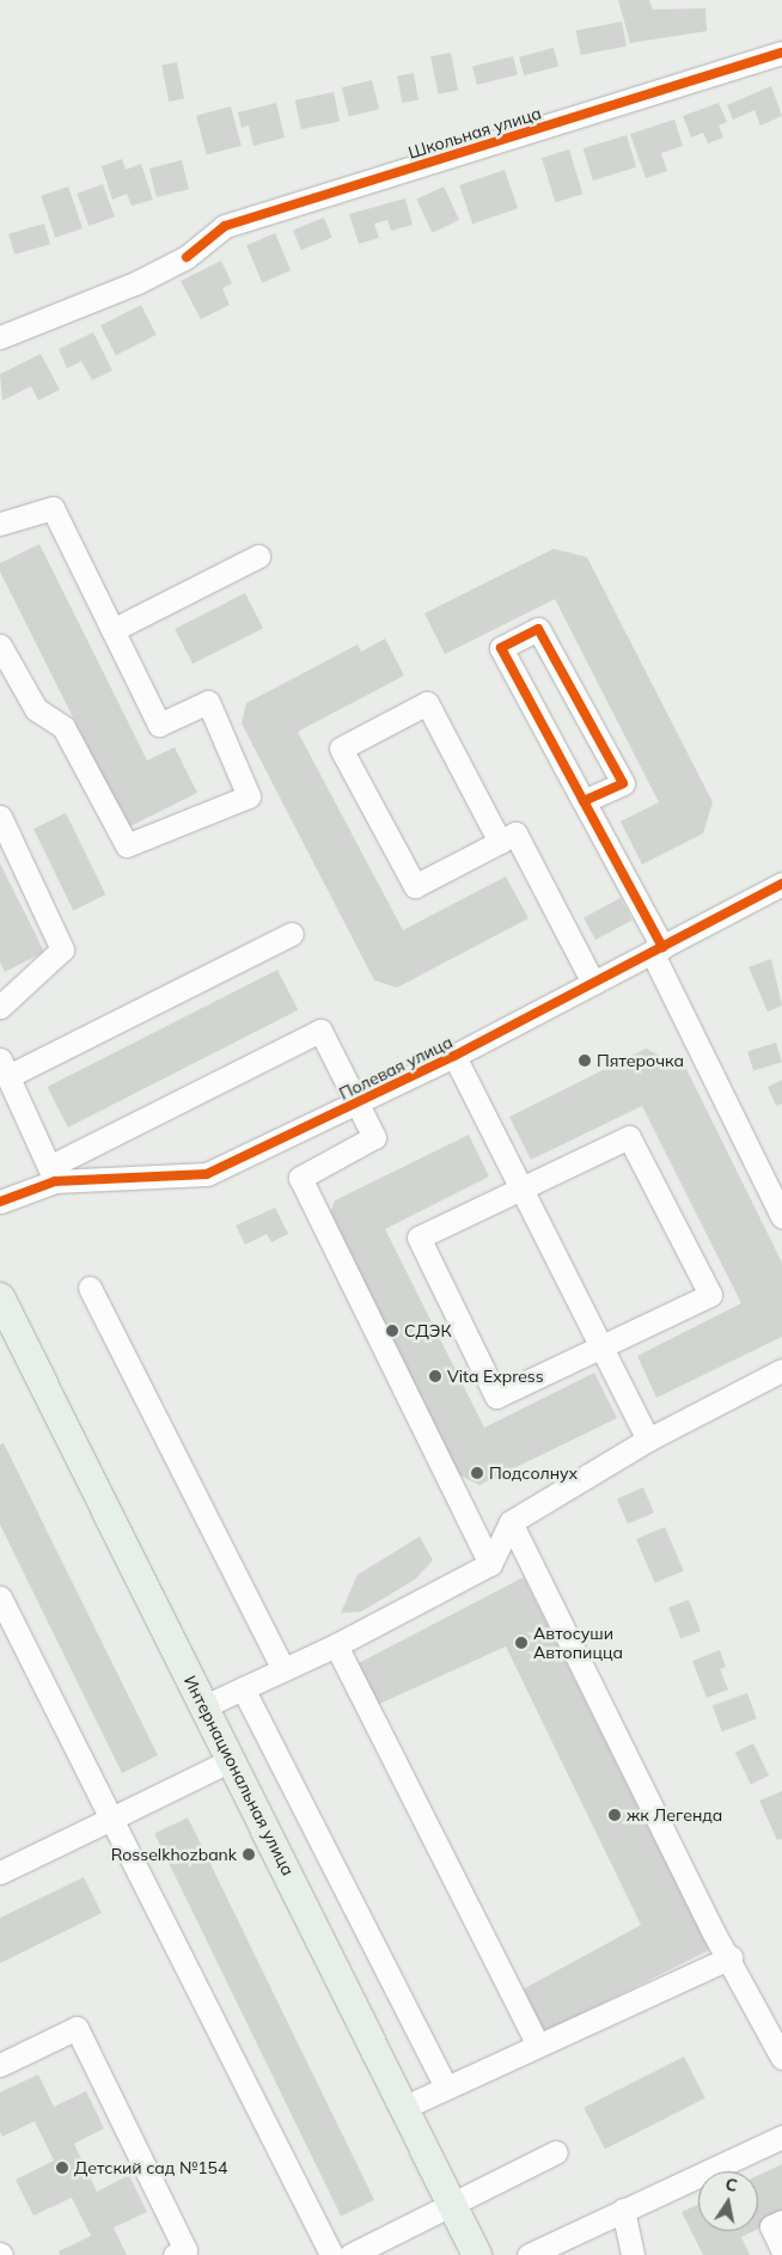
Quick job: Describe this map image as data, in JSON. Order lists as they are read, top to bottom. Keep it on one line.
{"streets":{"main road":["Интернациональная улица"],"street":["Школьная улица","Полевая улица"]},"places":["Пятерочка","СДЭК","Vita Express","Подсолнух","Автосуши Автопицца","жк Легенда","Rosselkhozbank","Детский сад №154"],"north":"top"}
